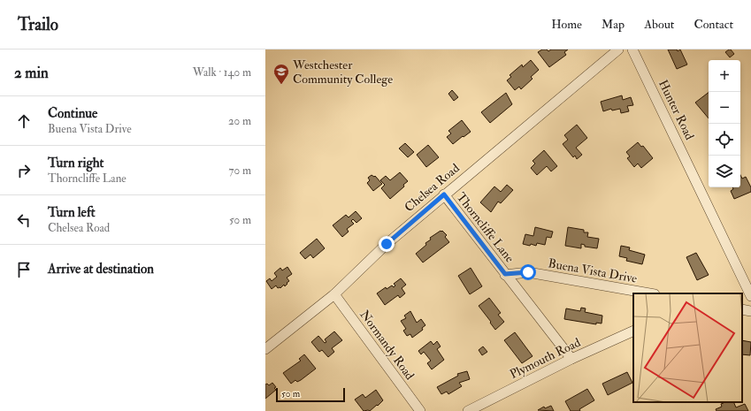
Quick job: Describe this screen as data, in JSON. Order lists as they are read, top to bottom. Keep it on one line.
{"streets":{"street":["Hunter Road","Chelsea Road","Thorncliffe Lane","Buena Vista Drive","Normandy Road","Plymouth Road"]},"crossings":[["Chelsea Road","Thorncliffe Lane"],["Chelsea Road","Normandy Road"],["Thorncliffe Lane","Buena Vista Drive"],["Thorncliffe Lane","Plymouth Road"]],"places":{"school or university":["Westchester Community College"]},"scale_bar":"50 m","page":{"header":"Trailo","nav":["Home","Map","About","Contact"],"heading":["2 min","Walk · 140 m"],"map_buttons":["+","−"],"list":[["Continue","Buena Vista Drive","20 m"],["Turn right","Thorncliffe Lane","70 m"],["Turn left","Chelsea Road","50 m"],"Arrive at destination"],"scale":"50 m"}}
